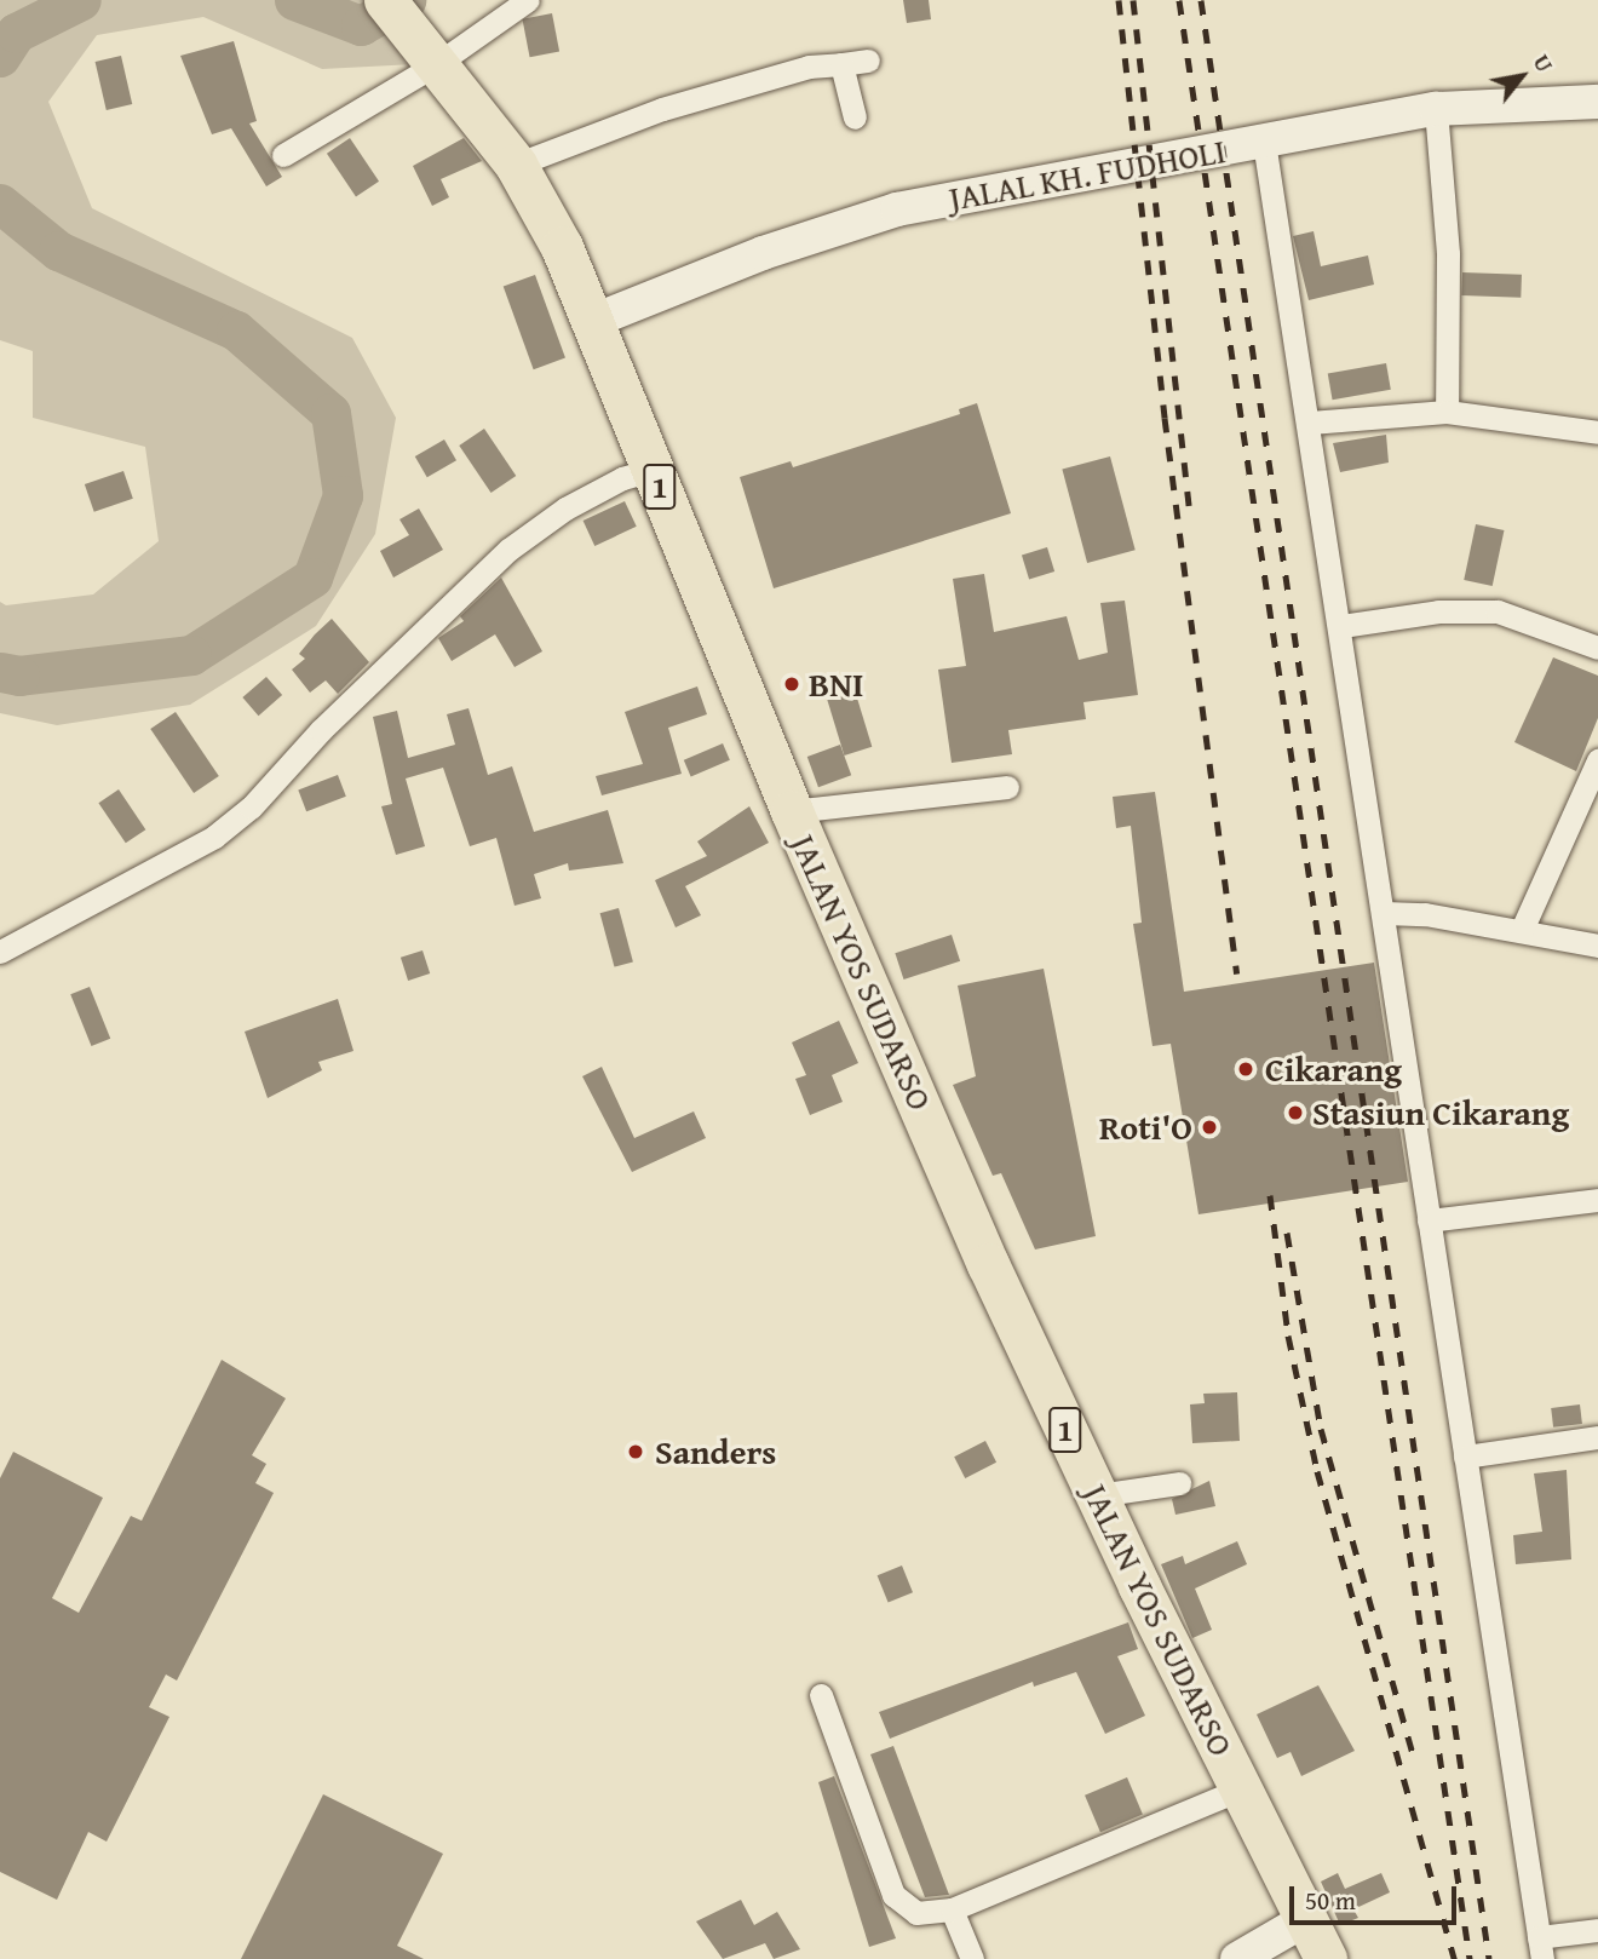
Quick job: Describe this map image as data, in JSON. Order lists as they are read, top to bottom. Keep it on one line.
{"streets":{"highway":["1","JALAN YOS SUDARSO"],"main road":["JALAL KH. FUDHOLI"]},"crossings":[["JALAL KH. FUDHOLI","JALAN YOS SUDARSO"]],"places":["BNI","Cikarang","Stasiun Cikarang","Roti'O","Sanders"],"scale_bar":"50 m","north":"top right"}
